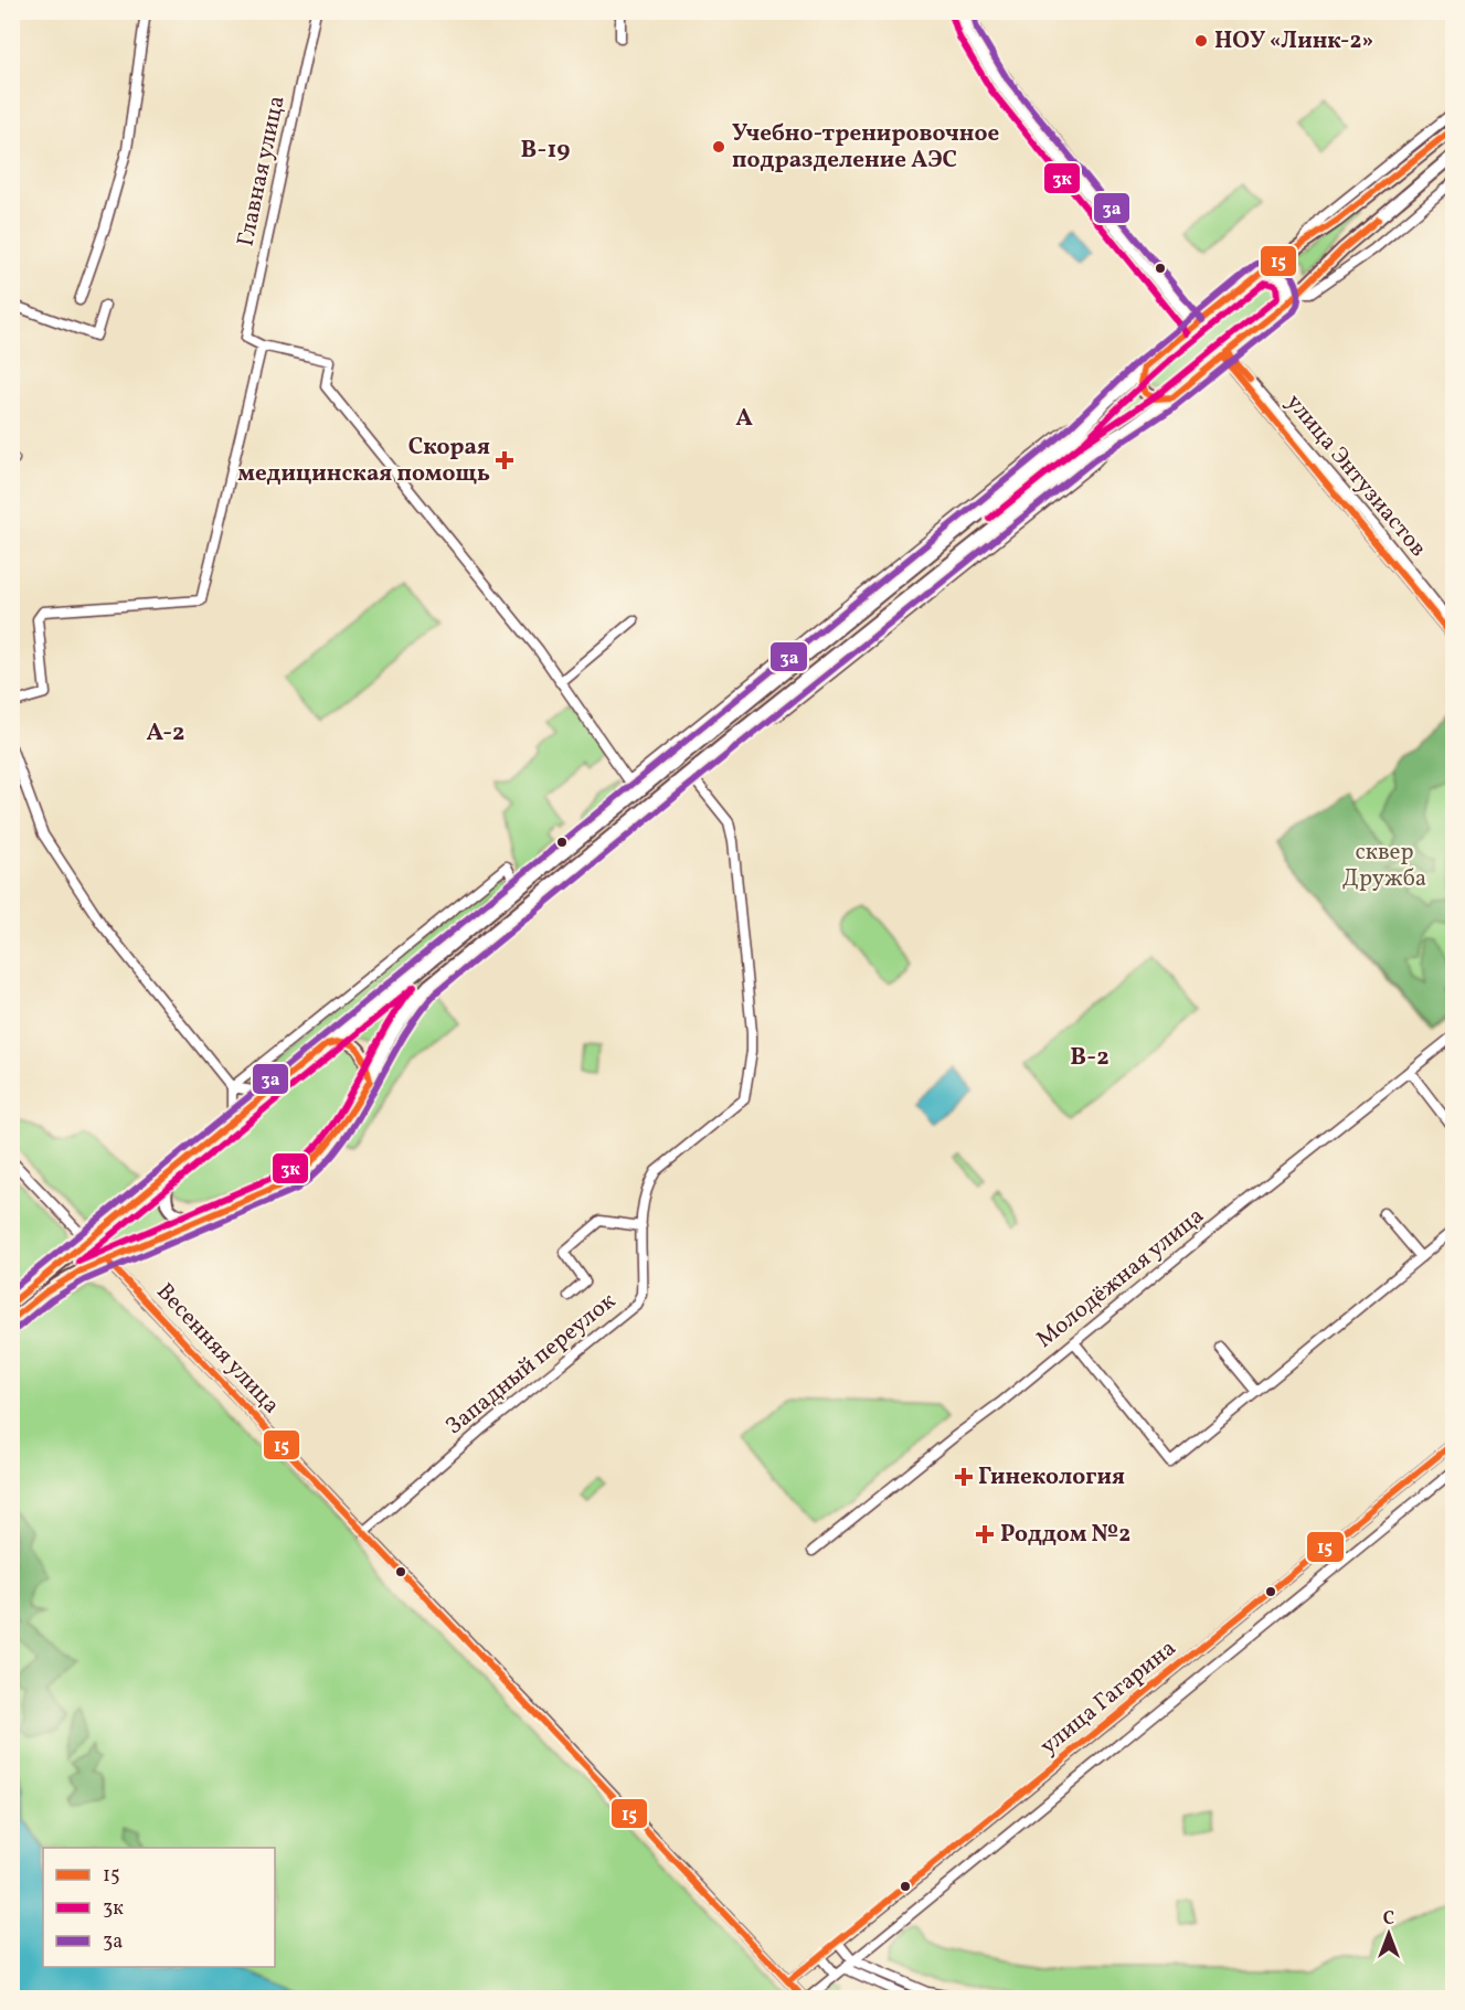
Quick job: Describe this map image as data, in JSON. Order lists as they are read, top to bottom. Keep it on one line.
{"streets":{"street":["Главная улица","улица Энтузиастов","Молодёжная улица","Весенняя улица","Западный переулок","улица Гагарина"]},"crossings":[["Весенняя улица","Западный переулок"],["Весенняя улица","улица Гагарина"]],"districts":["В-19","А","А-2","В-2"],"parks":["сквер Дружба"],"places":{"other":["НОУ «Линк-2»","Учебно-тренировочное подразделение АЭС"],"health":["Скорая медицинская помощь","Гинекология","Роддом №2"]},"lines":["transit line 3а","transit line 3к","transit line 15"],"legend":["15","3к","3а"],"north":"top"}
